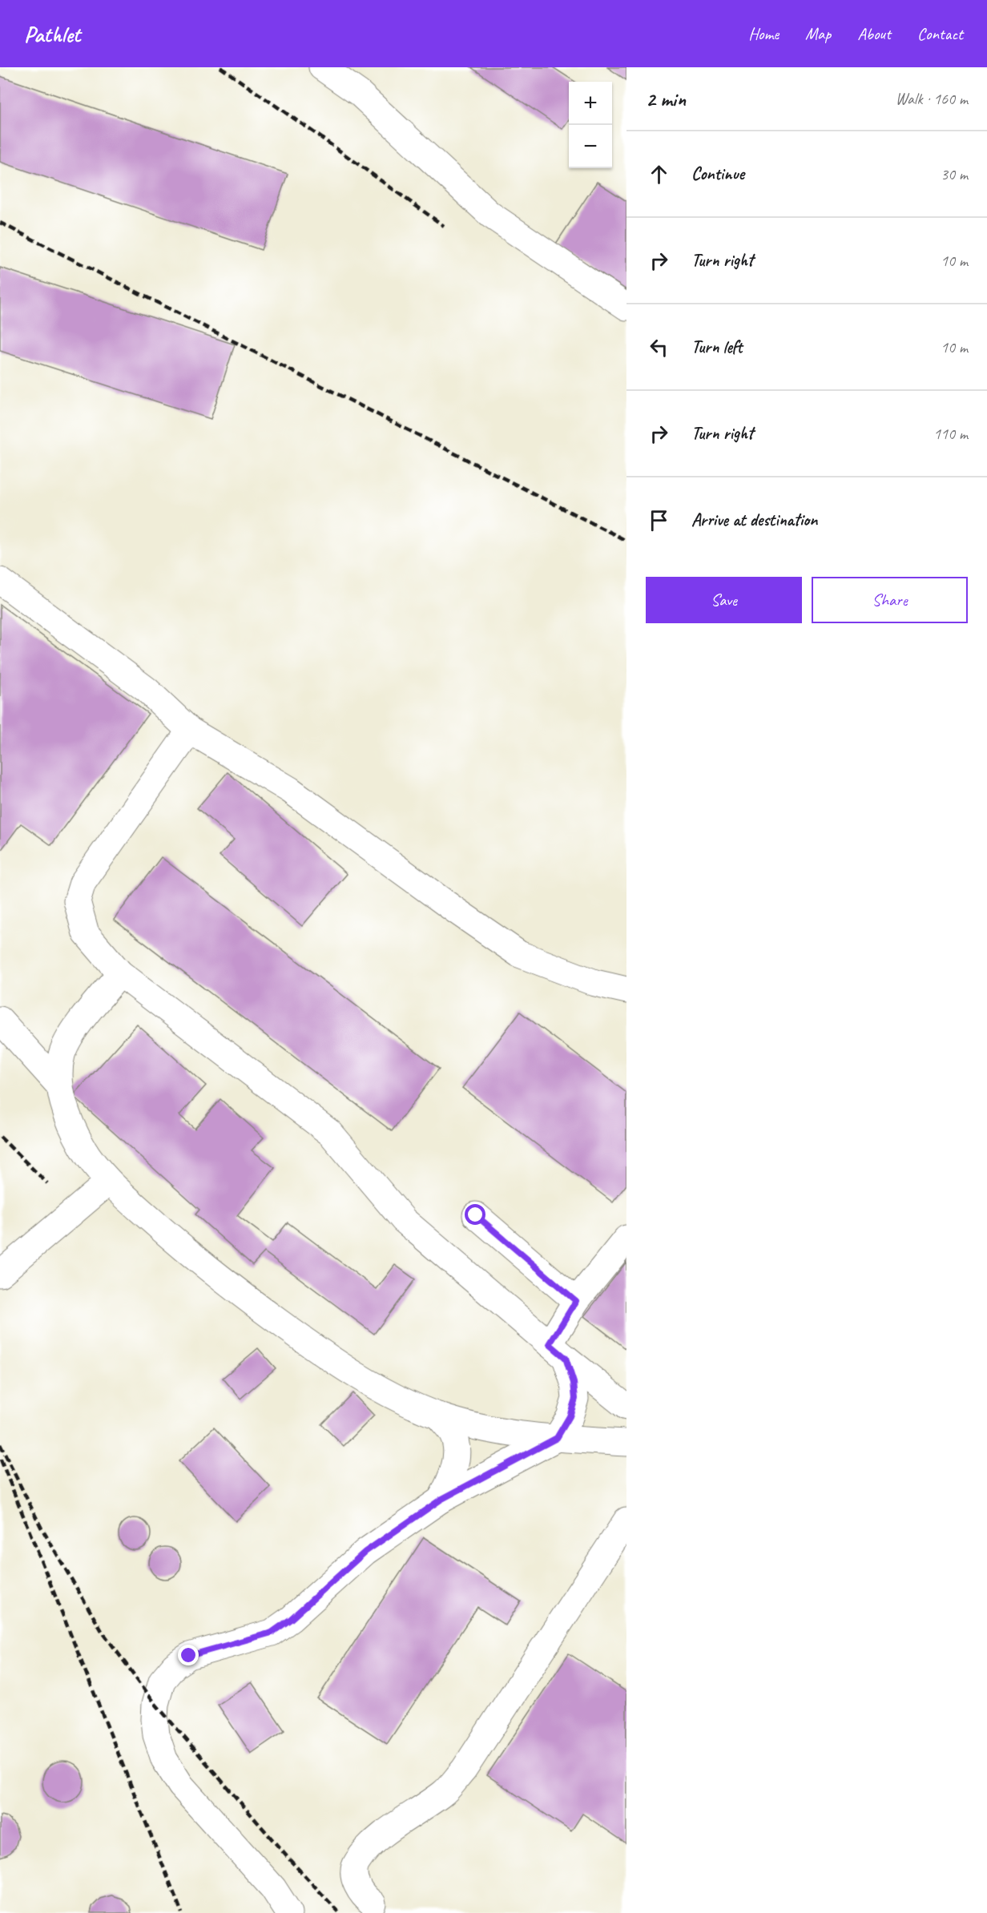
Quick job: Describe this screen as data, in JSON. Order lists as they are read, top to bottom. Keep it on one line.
{"page":{"header":"Pathlet","nav":["Home","Map","About","Contact"],"heading":["2 min","Walk · 160 m"],"map_buttons":["+","−"],"list":[["Continue","30 m"],["Turn right","10 m"],["Turn left","10 m"],["Turn right","110 m"],"Arrive at destination"],"buttons":["Save","Share"]}}
